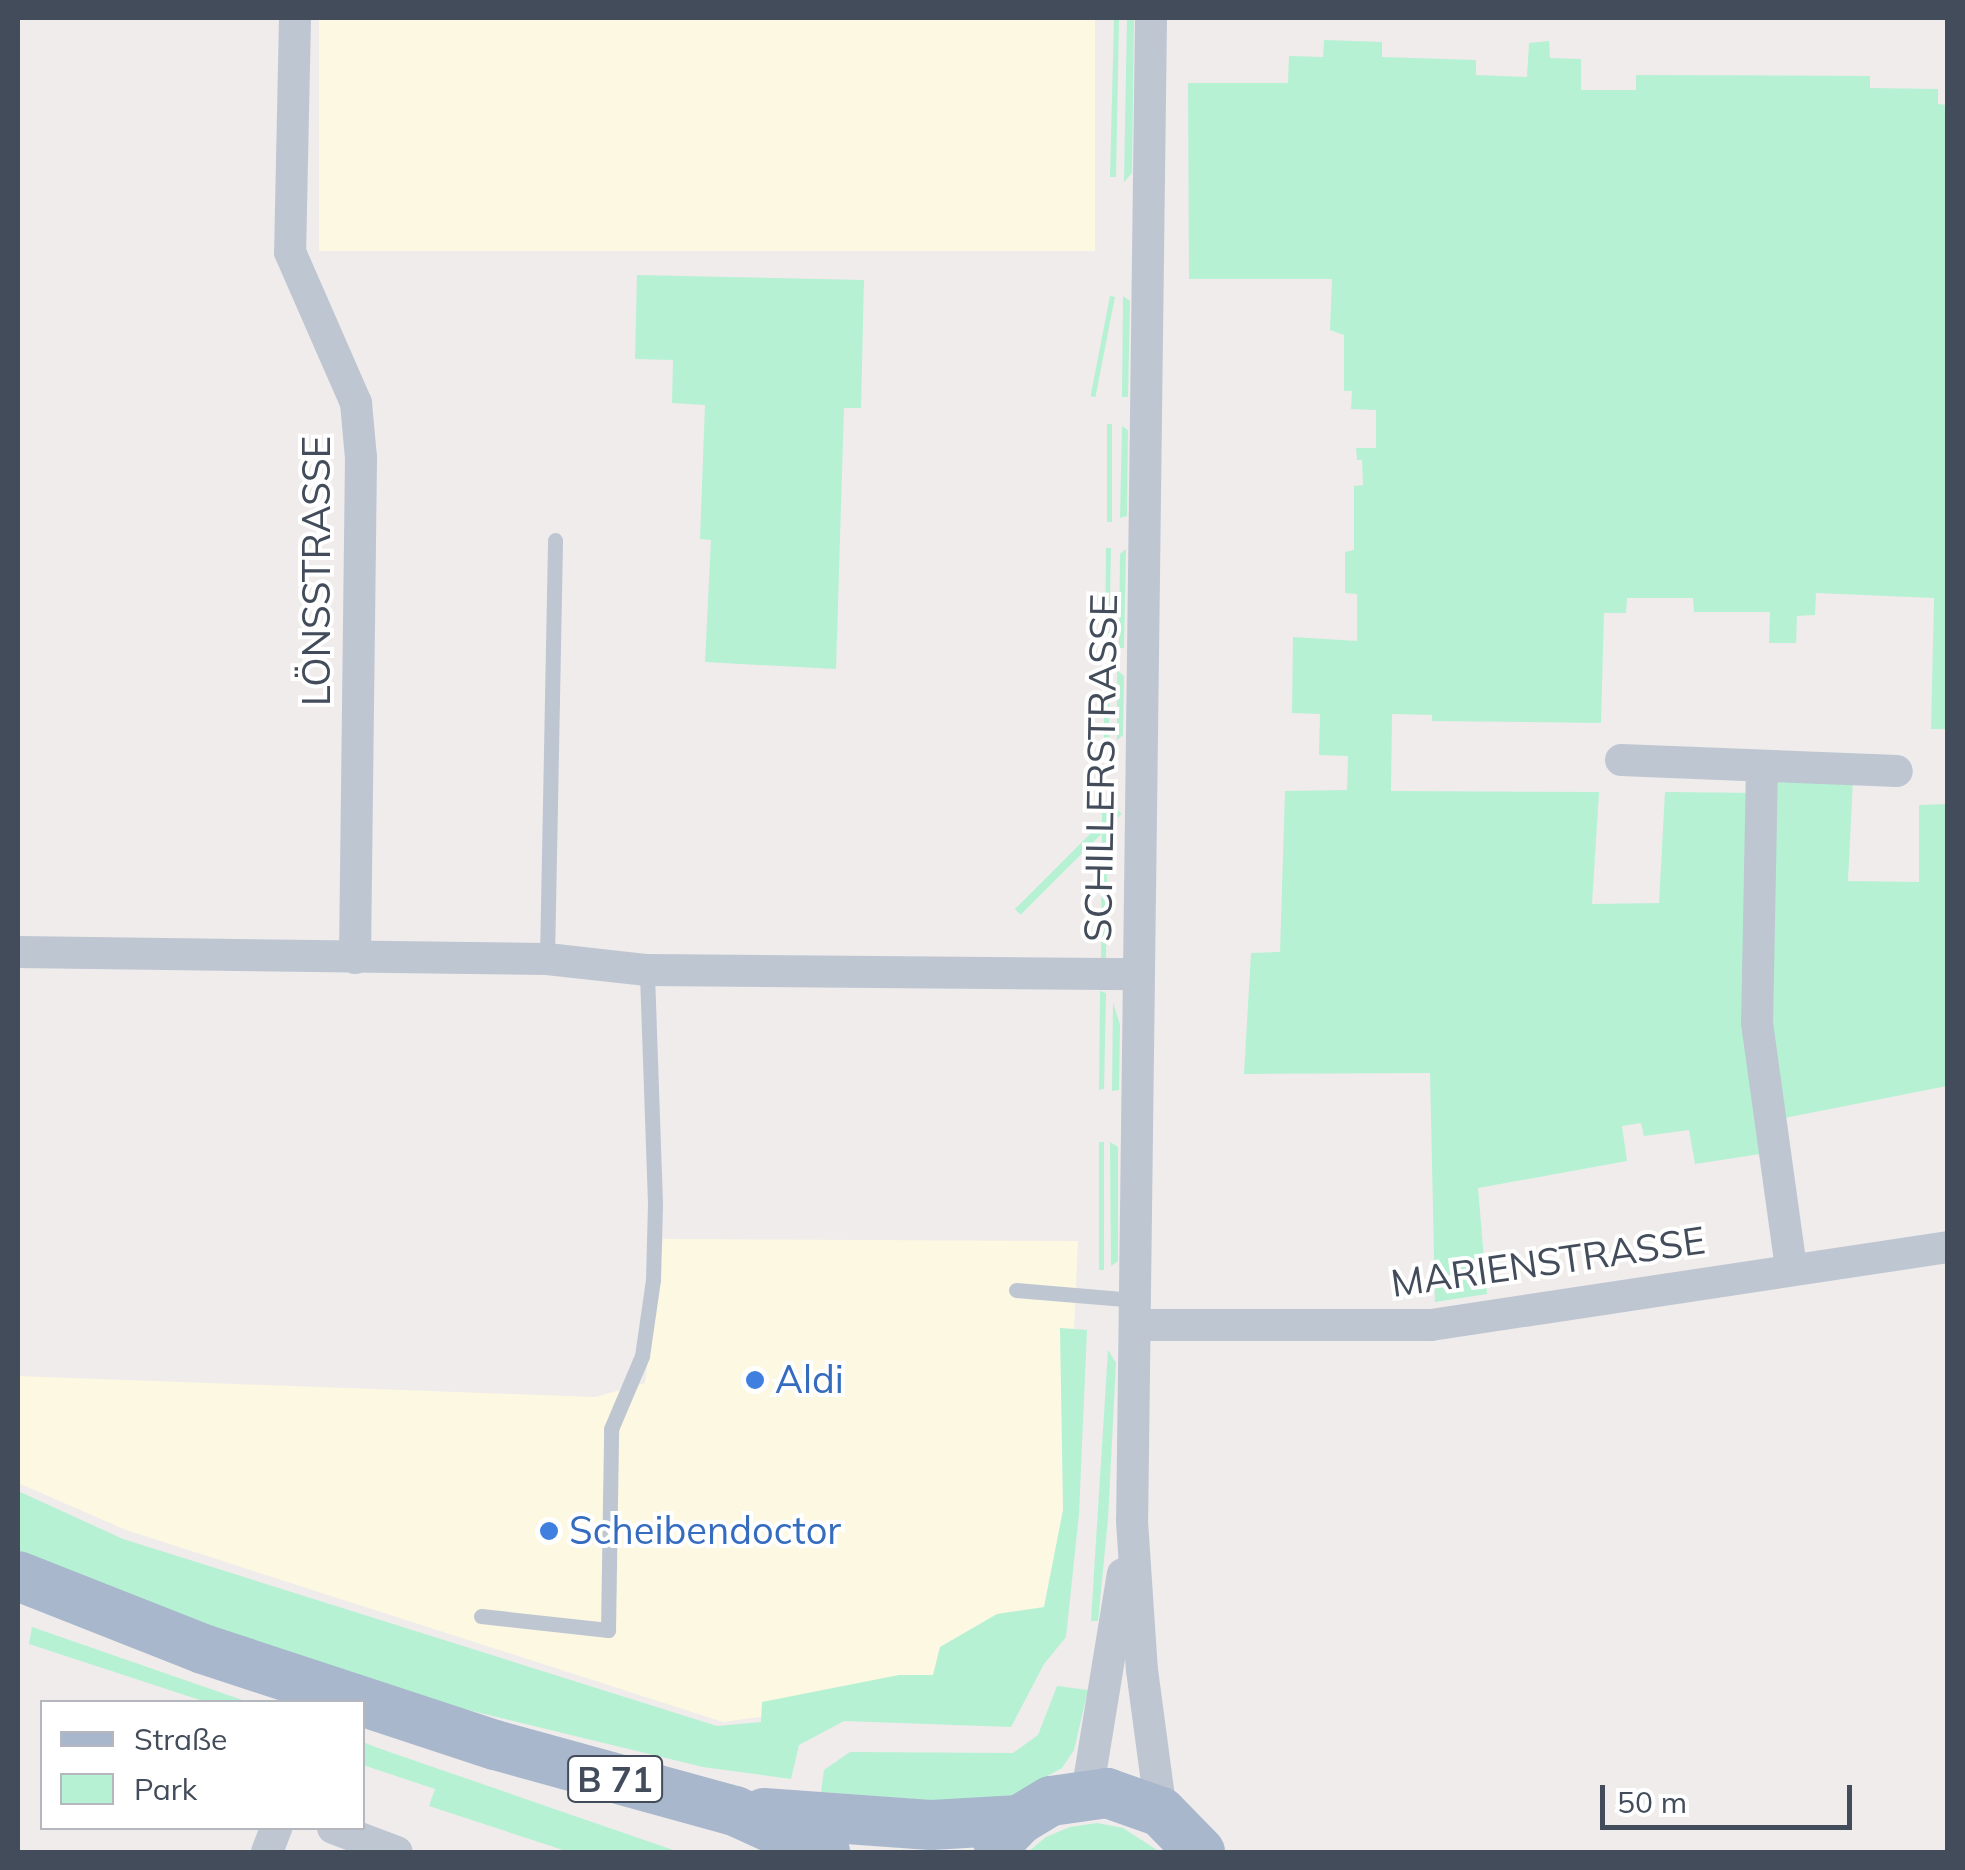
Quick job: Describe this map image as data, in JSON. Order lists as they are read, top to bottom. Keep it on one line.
{"streets":{"main road":["B 71"],"street":["LÖNSSTRASSE","SCHILLERSTRASSE","MARIENSTRASSE"]},"crossings":[["SCHILLERSTRASSE","MARIENSTRASSE"],["SCHILLERSTRASSE","B 71"]],"places":["Aldi","Scheibendoctor"],"legend":["Straße","Park"],"scale_bar":"50 m"}
